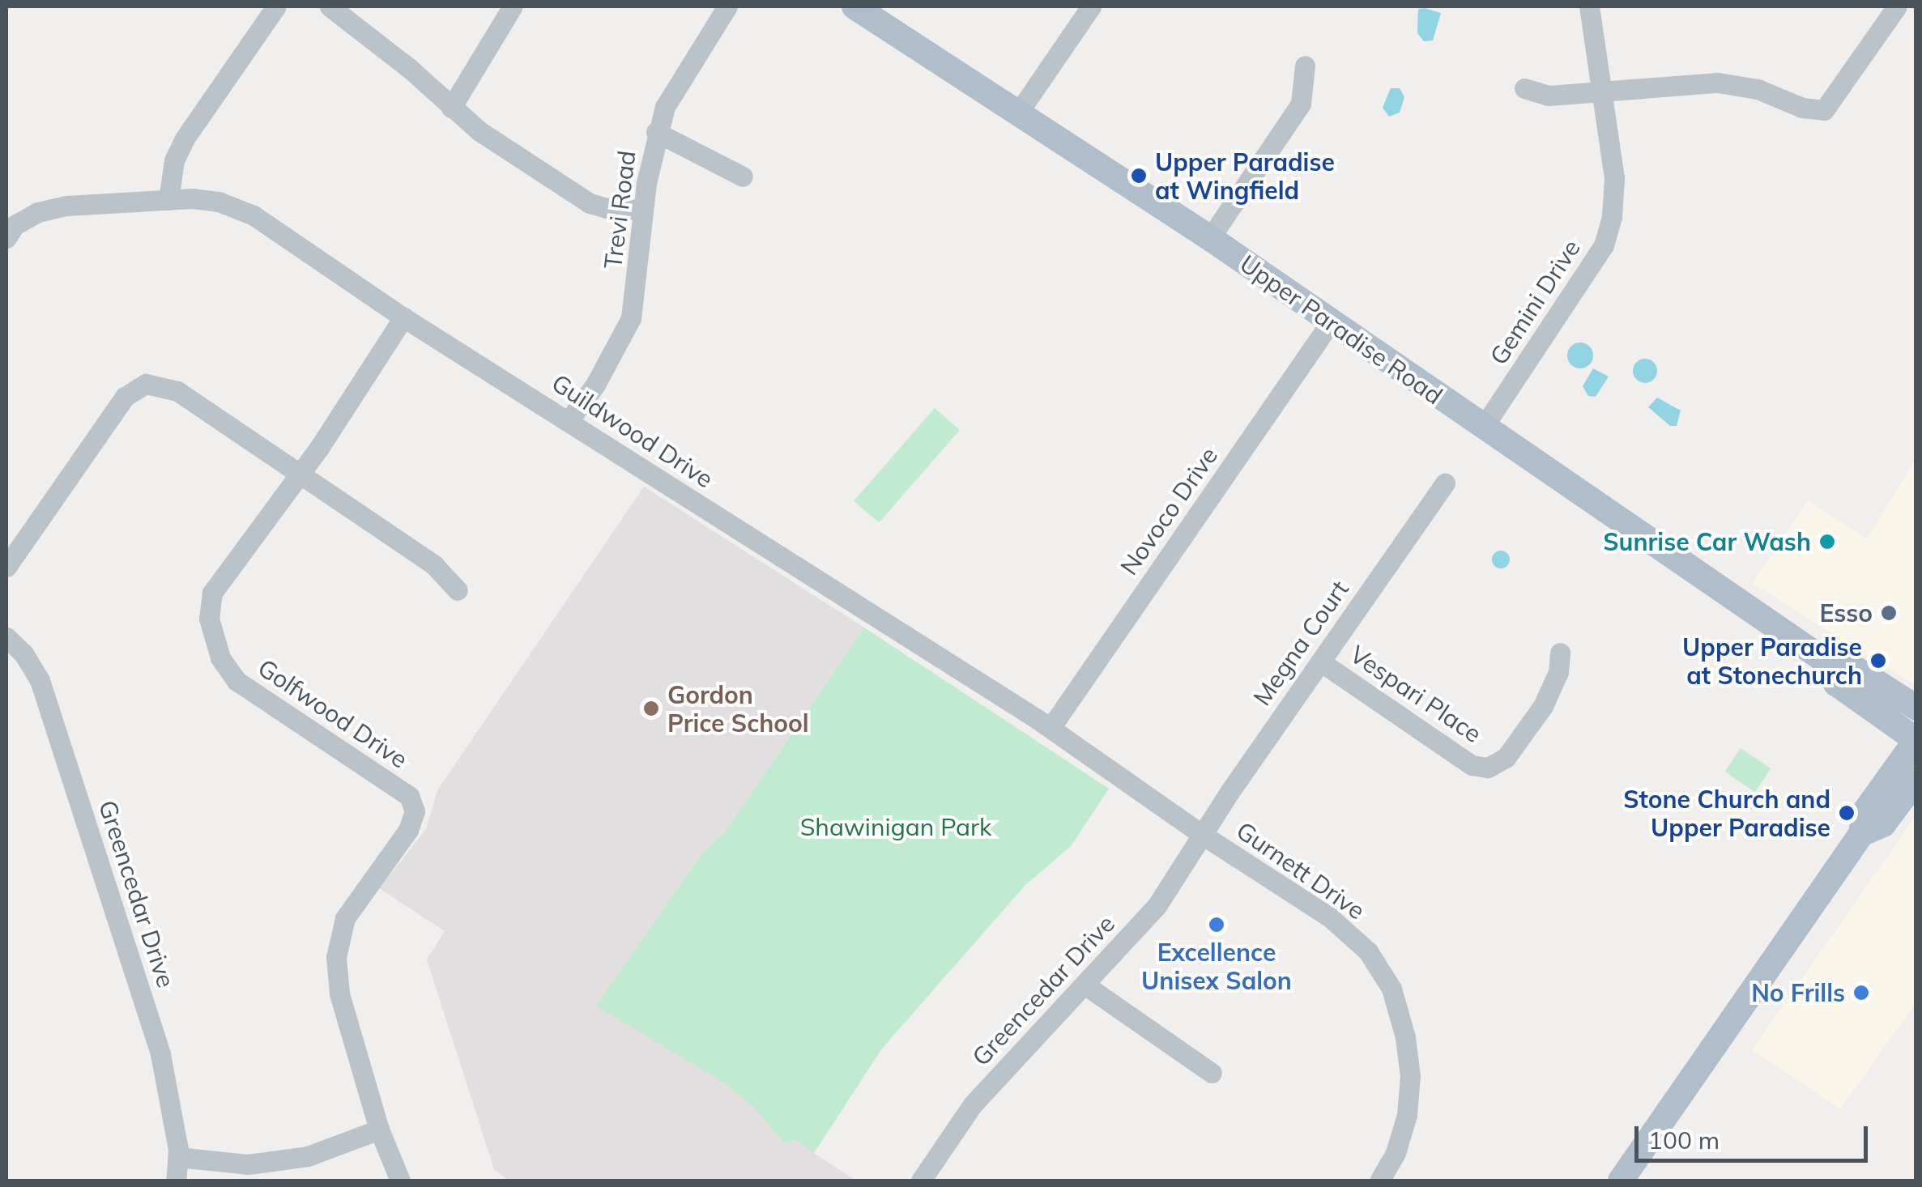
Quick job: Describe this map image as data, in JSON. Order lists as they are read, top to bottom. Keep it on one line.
{"streets":{"main road":["Upper Paradise Road"],"street":["Trevi Road","Gemini Drive","Guildwood Drive","Novoco Drive","Megna Court","Vespari Place","Golfwood Drive","Gurnett Drive","Greencedar Drive"]},"crossings":[["Trevi Road","Guildwood Drive"],["Gemini Drive","Upper Paradise Road"],["Upper Paradise Road","Novoco Drive"],["Guildwood Drive","Novoco Drive"],["Guildwood Drive","Megna Court"],["Guildwood Drive","Golfwood Drive"],["Guildwood Drive","Gurnett Drive"],["Guildwood Drive","Greencedar Drive"],["Megna Court","Vespari Place"],["Megna Court","Gurnett Drive"],["Megna Court","Greencedar Drive"],["Gurnett Drive","Greencedar Drive"]],"parks":["Shawinigan Park"],"places":["Upper Paradise at Wingfield","Sunrise Car Wash","Esso","Upper Paradise at Stonechurch","Gordon Price School","Stone Church and Upper Paradise","Excellence Unisex Salon","No Frills"],"scale_bar":"100 m"}
